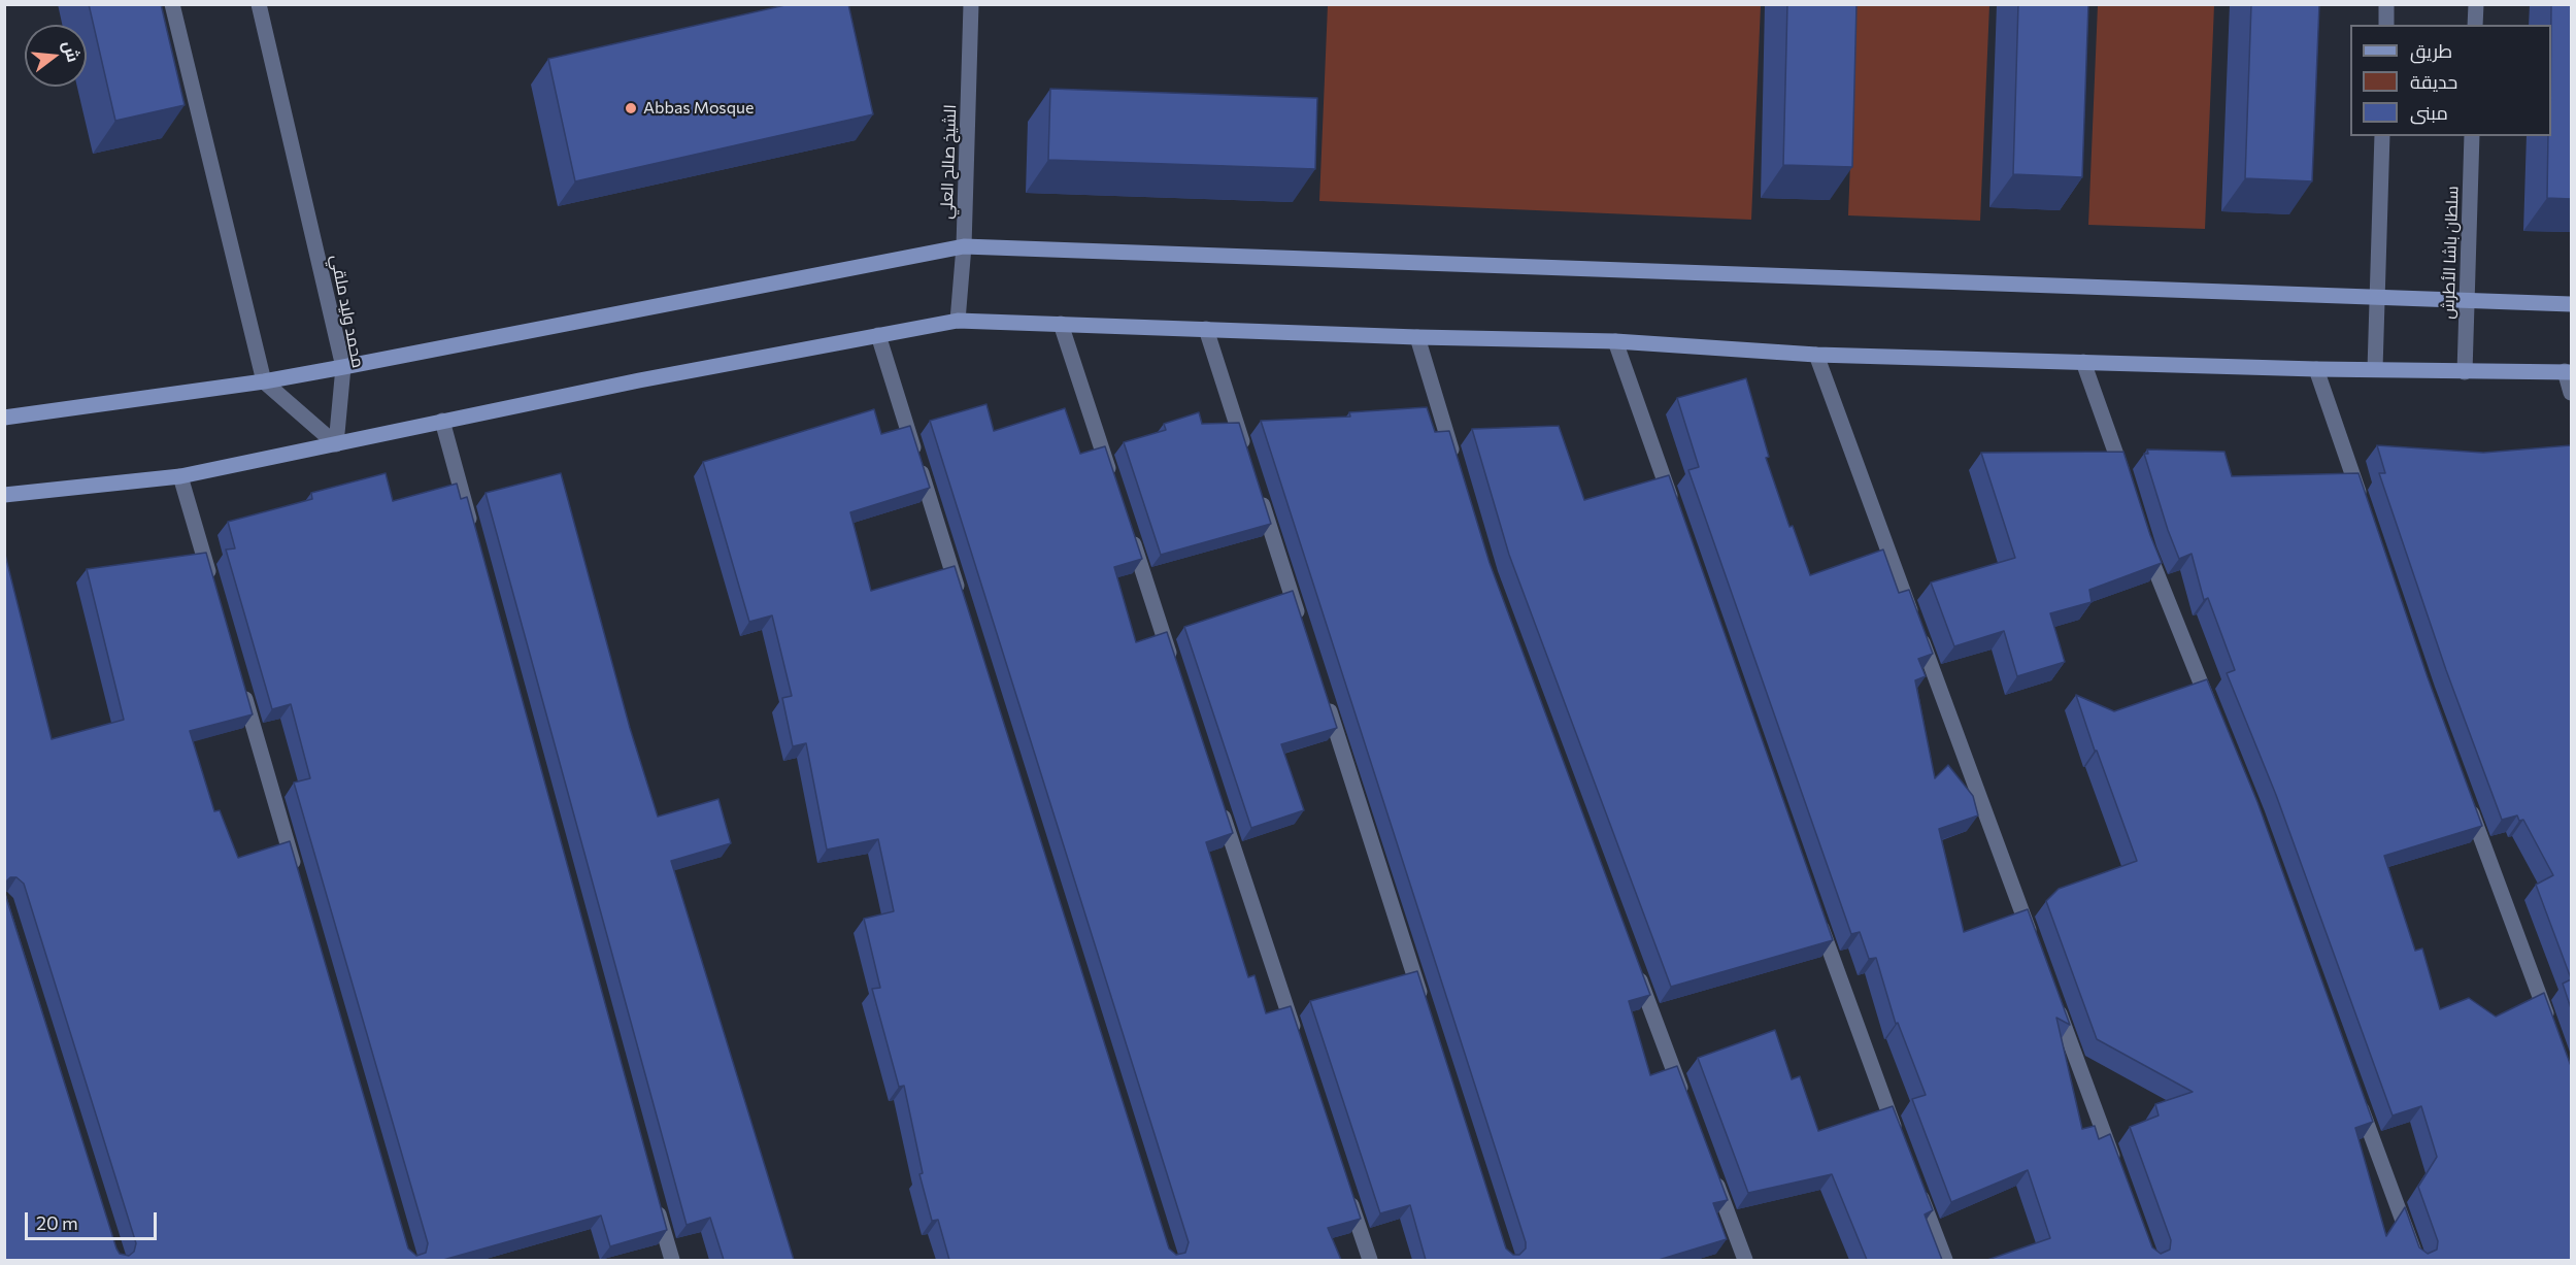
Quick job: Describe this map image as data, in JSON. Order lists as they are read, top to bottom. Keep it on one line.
{"streets":{"street":["الشيخ صالح العلي","سلطان باشا الأطرش","محمد وليد ملقي"]},"places":["Abbas Mosque"],"legend":["طريق","حديقة","مبنى"],"scale_bar":"20 m","north":"right"}
